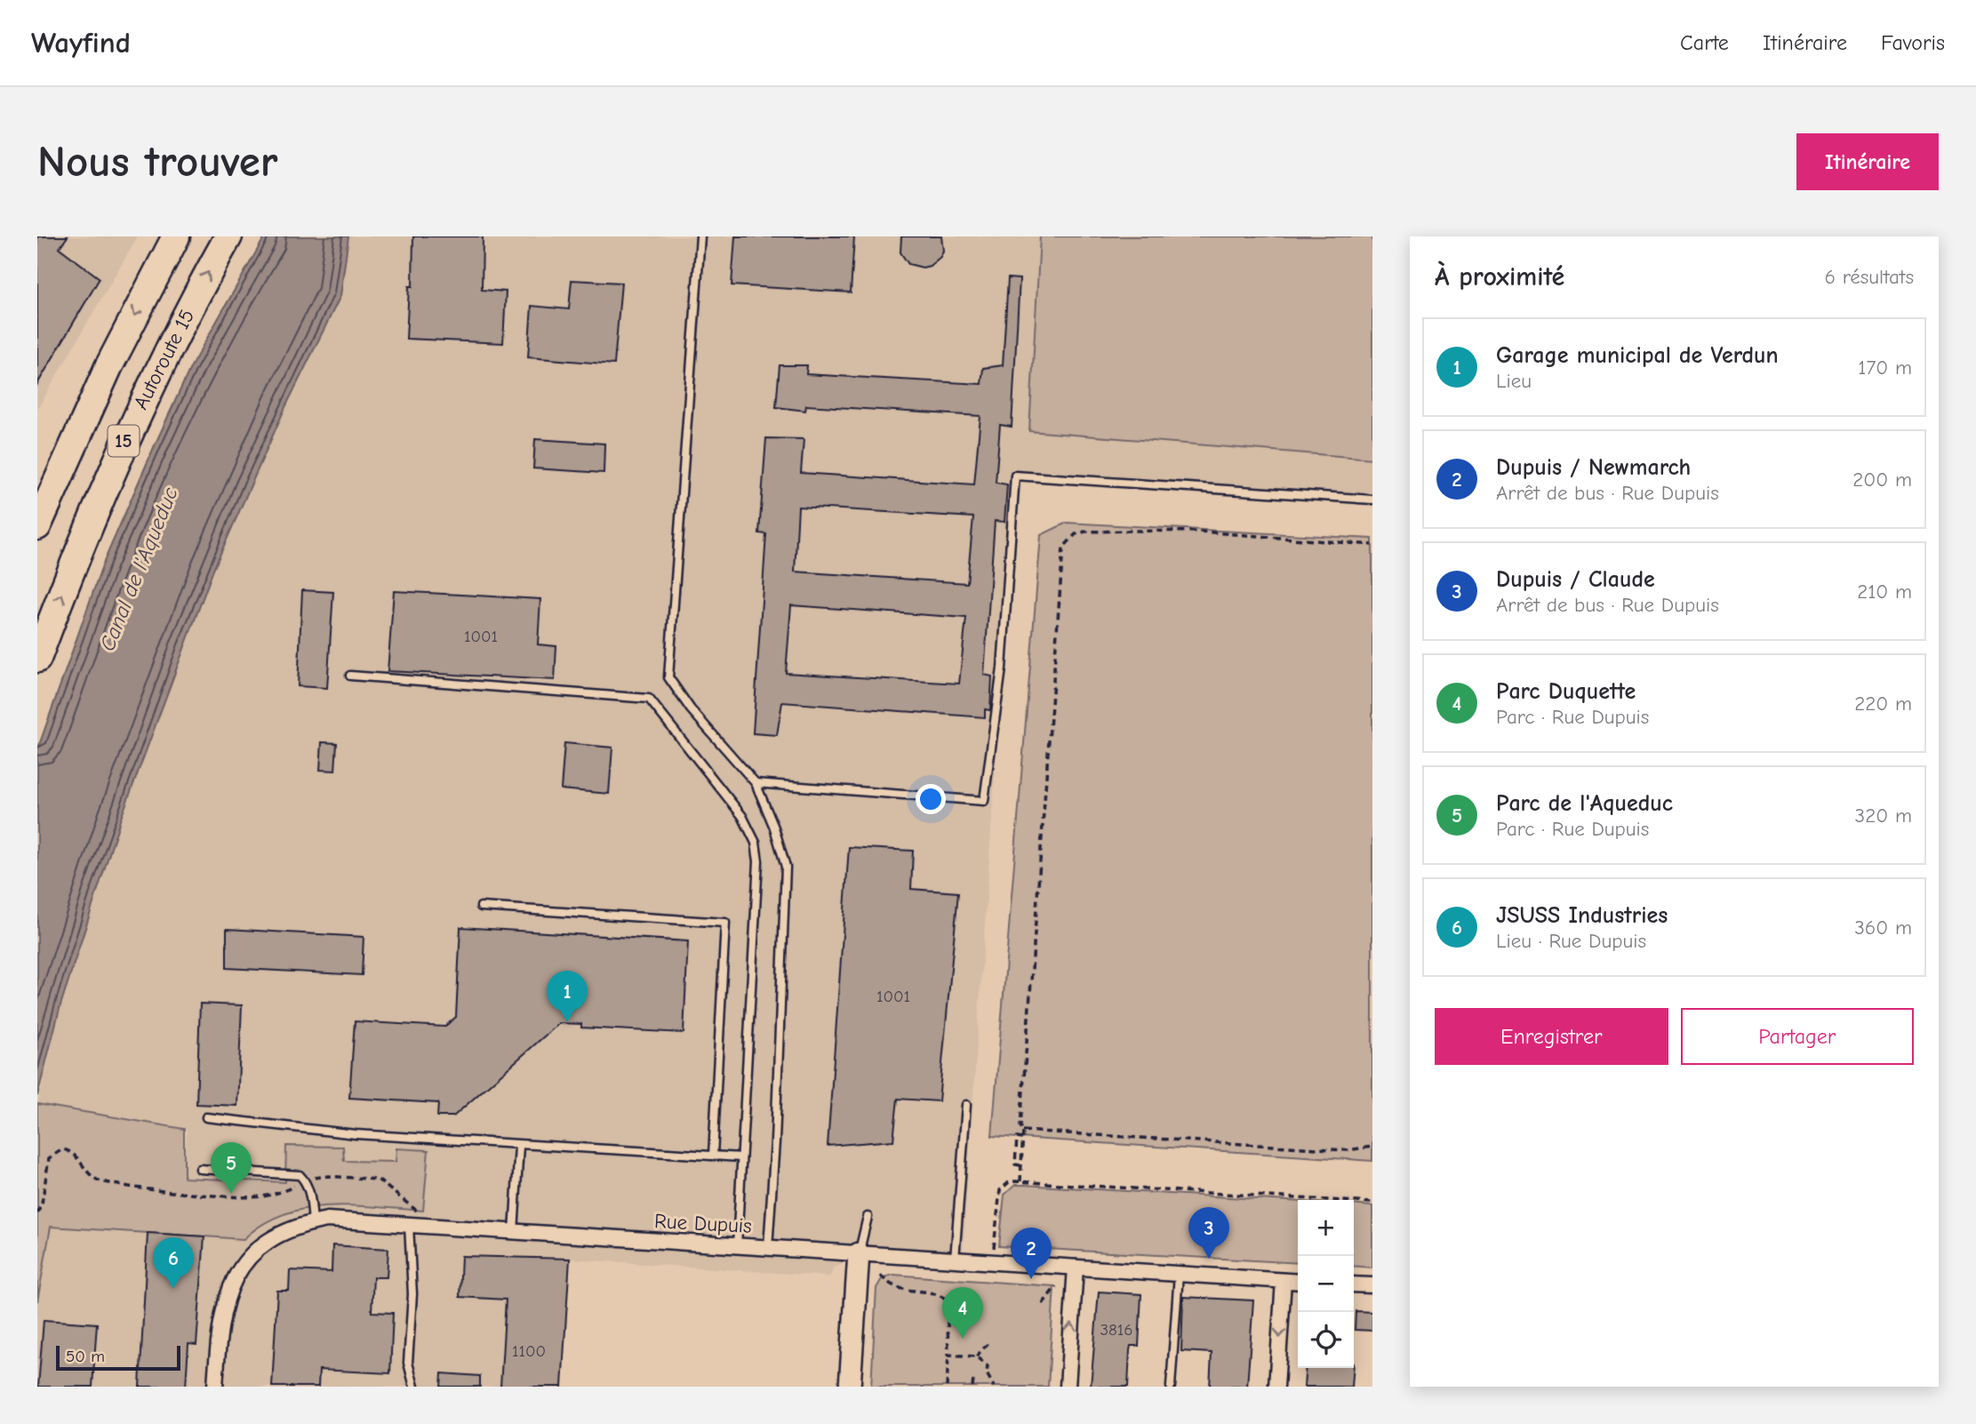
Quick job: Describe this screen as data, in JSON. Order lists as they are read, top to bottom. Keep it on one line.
{"streets":{"highway":["Autoroute 15","15"],"street":["Rue Dupuis"]},"water":["Canal de l'Aqueduc"],"house_numbers":["1001","1001","3816","1100"],"scale_bar":"50 m","page":{"header":"Wayfind","nav":["Carte","Itinéraire","Favoris"],"buttons":["Itinéraire",["Enregistrer","Partager"]],"title":"Nous trouver","heading":["À proximité","6 résultats"],"list":[{"mark":"1","name":"Garage municipal de Verdun","note":"Lieu","value":"170 m"},{"mark":"2","name":"Dupuis / Newmarch","note":"Arrêt de bus · Rue Dupuis","value":"200 m"},{"mark":"3","name":"Dupuis / Claude","note":"Arrêt de bus · Rue Dupuis","value":"210 m"},{"mark":"4","name":"Parc Duquette","note":"Parc · Rue Dupuis","value":"220 m"},{"mark":"5","name":"Parc de l'Aqueduc","note":"Parc · Rue Dupuis","value":"320 m"},{"mark":"6","name":"JSUSS Industries","note":"Lieu · Rue Dupuis","value":"360 m"}],"pins":["1","5","3","2","6","4"],"map_buttons":["+","−"],"scale":"50 m"}}
